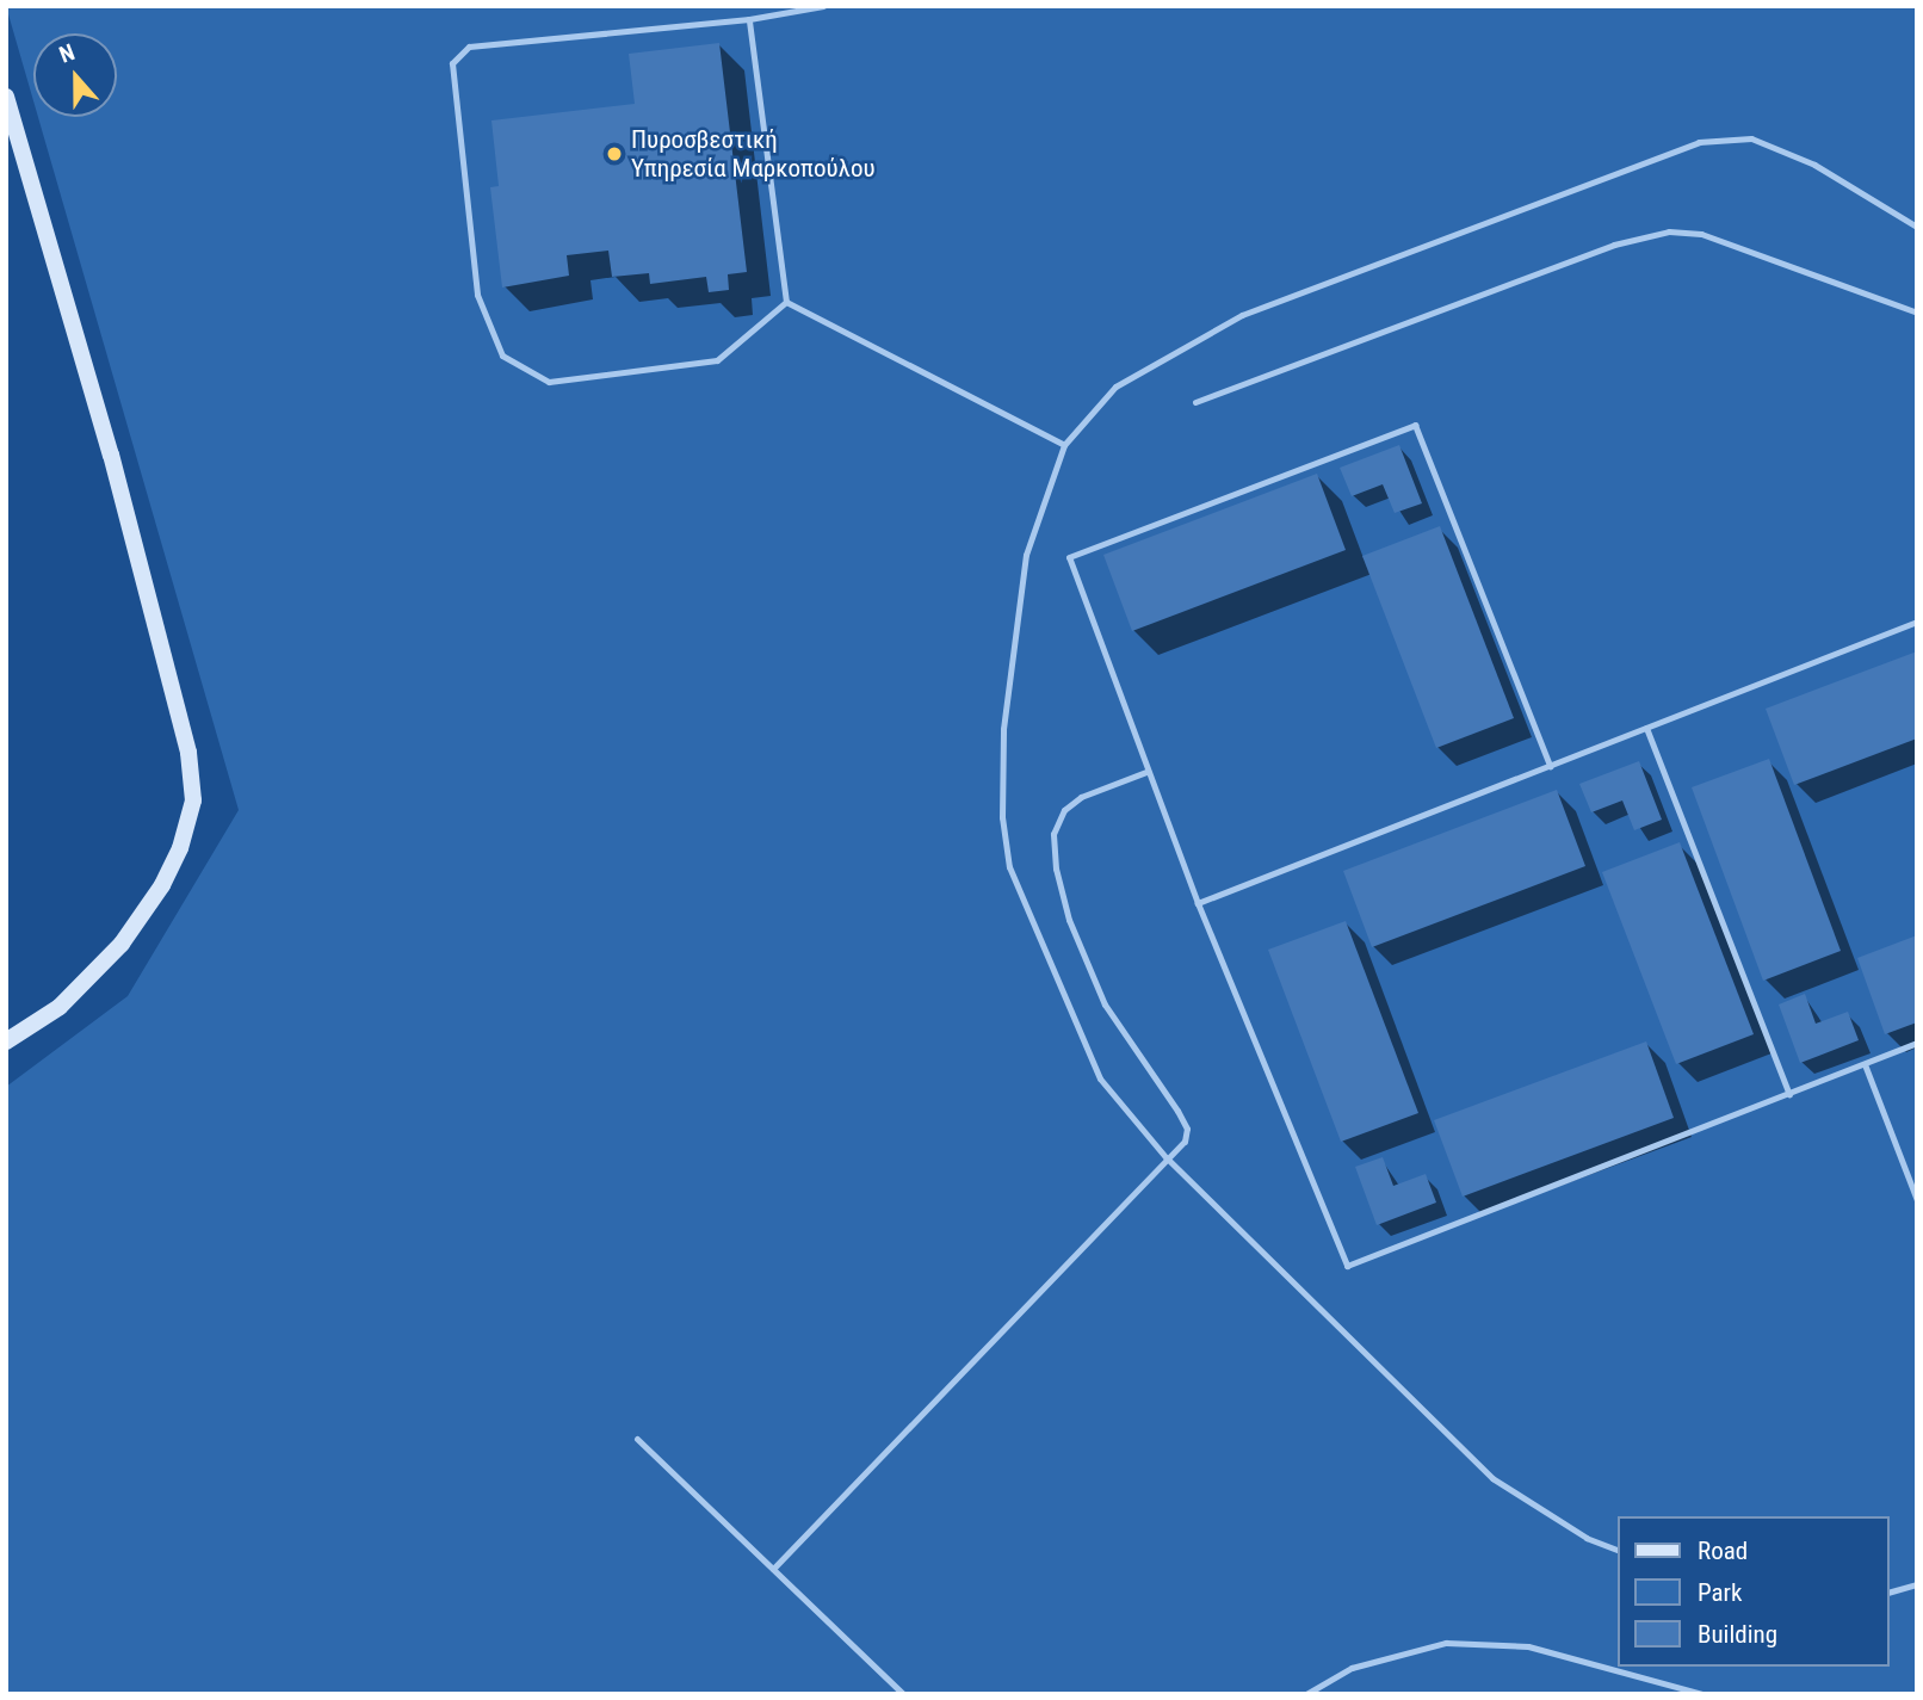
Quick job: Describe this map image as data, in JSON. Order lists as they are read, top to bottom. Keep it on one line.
{"places":["Πυροσβεστική Υπηρεσία Μαρκοπούλου"],"legend":["Road","Park","Building"],"north":"top"}
